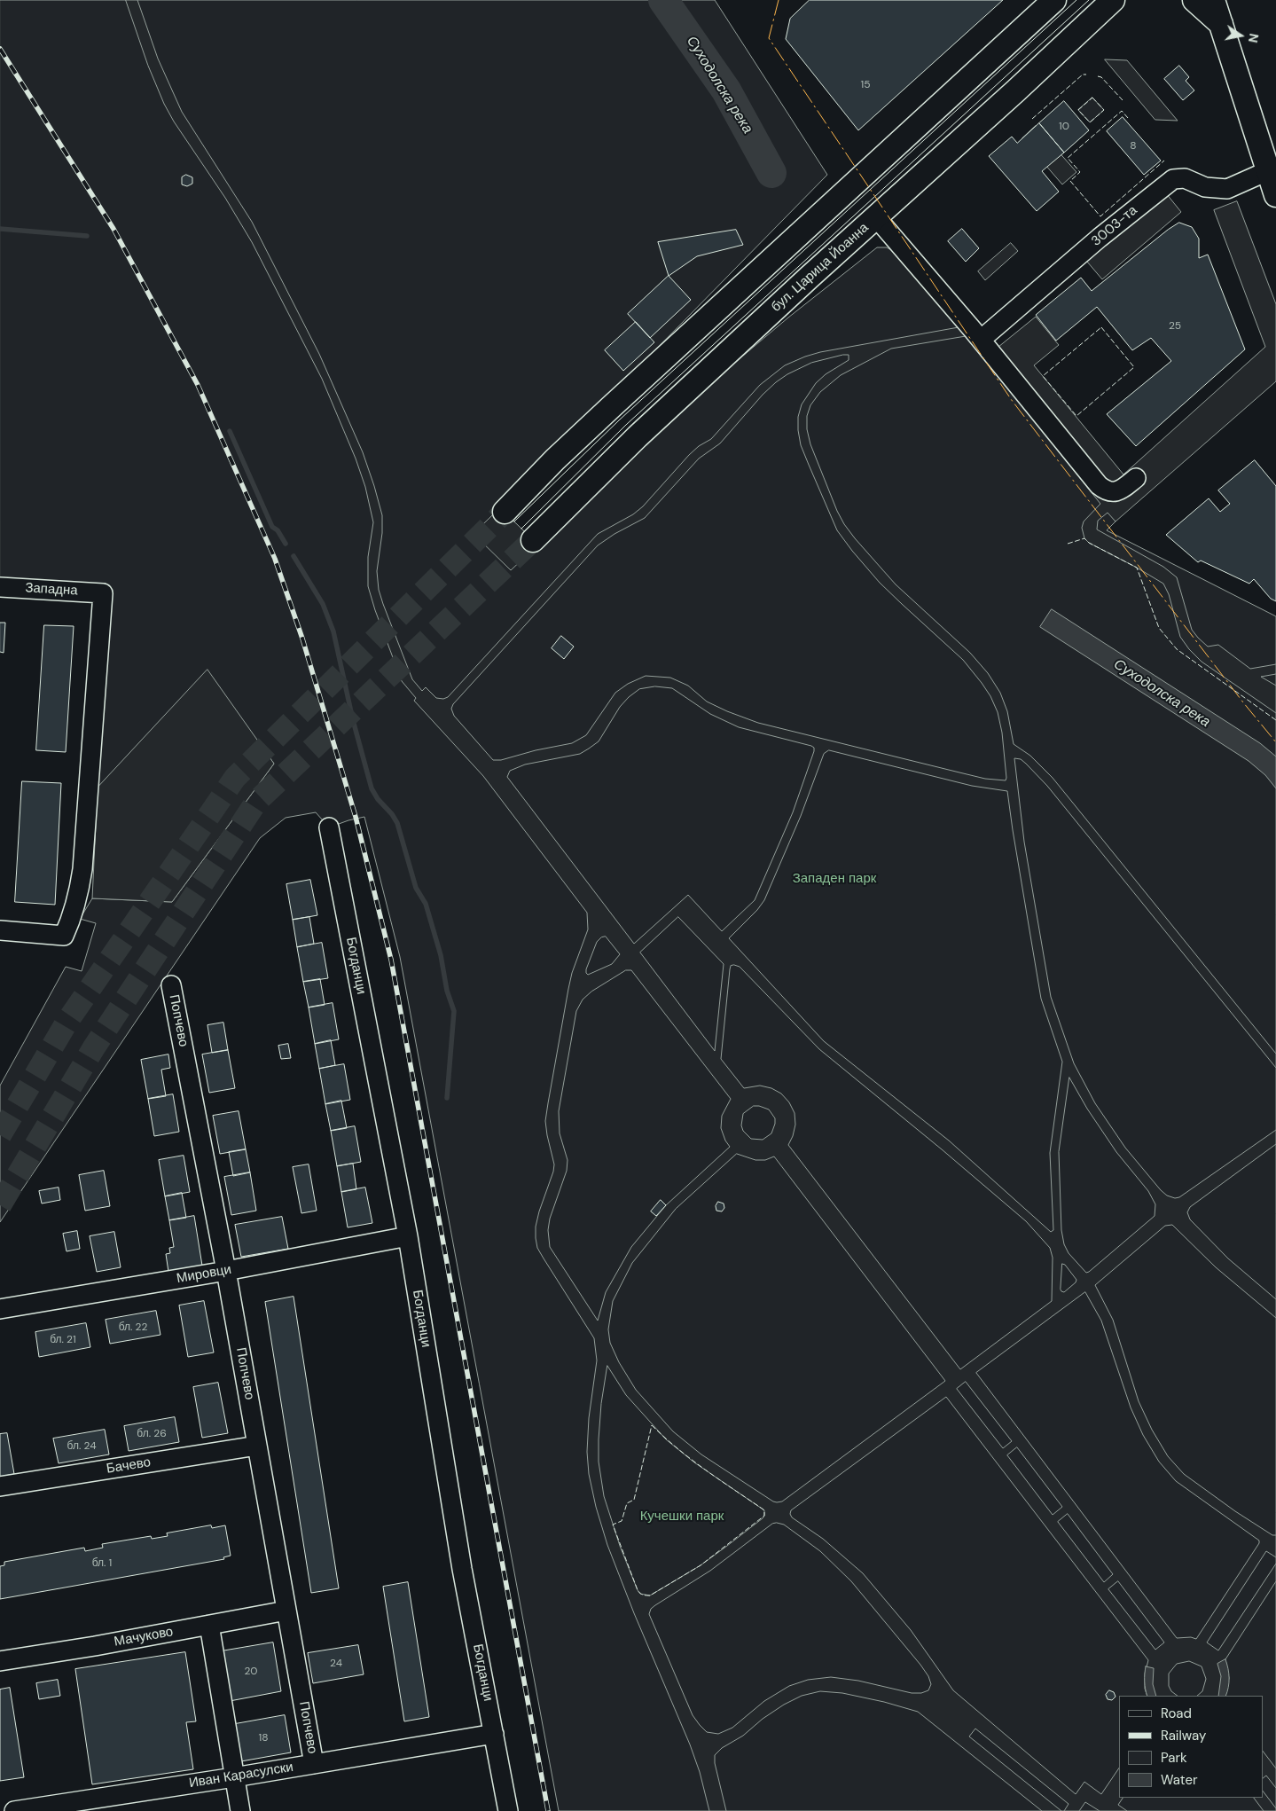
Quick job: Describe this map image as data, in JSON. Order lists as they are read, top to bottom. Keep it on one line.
{"streets":{"main road":["бул. Царица Йоанна"],"street":["3003-та","Западна","Богданци","Попчево","Мировци","Бачево","Мачуково","Иван Карасулски"]},"crossings":[["Богданци","Мировци"],["Богданци","Иван Карасулски"],["Попчево","Мировци"],["Попчево","Бачево"],["Попчево","Мачуково"],["Попчево","Иван Карасулски"]],"water":["Суходолска река"],"parks":["Западен парк","Кучешки парк"],"house_numbers":["15","10","8","25","бл. 22","бл. 21","бл. 26","бл. 24","бл. 1","24","20","18"],"legend":["Road","Railway","Park","Water"],"north":"right"}
